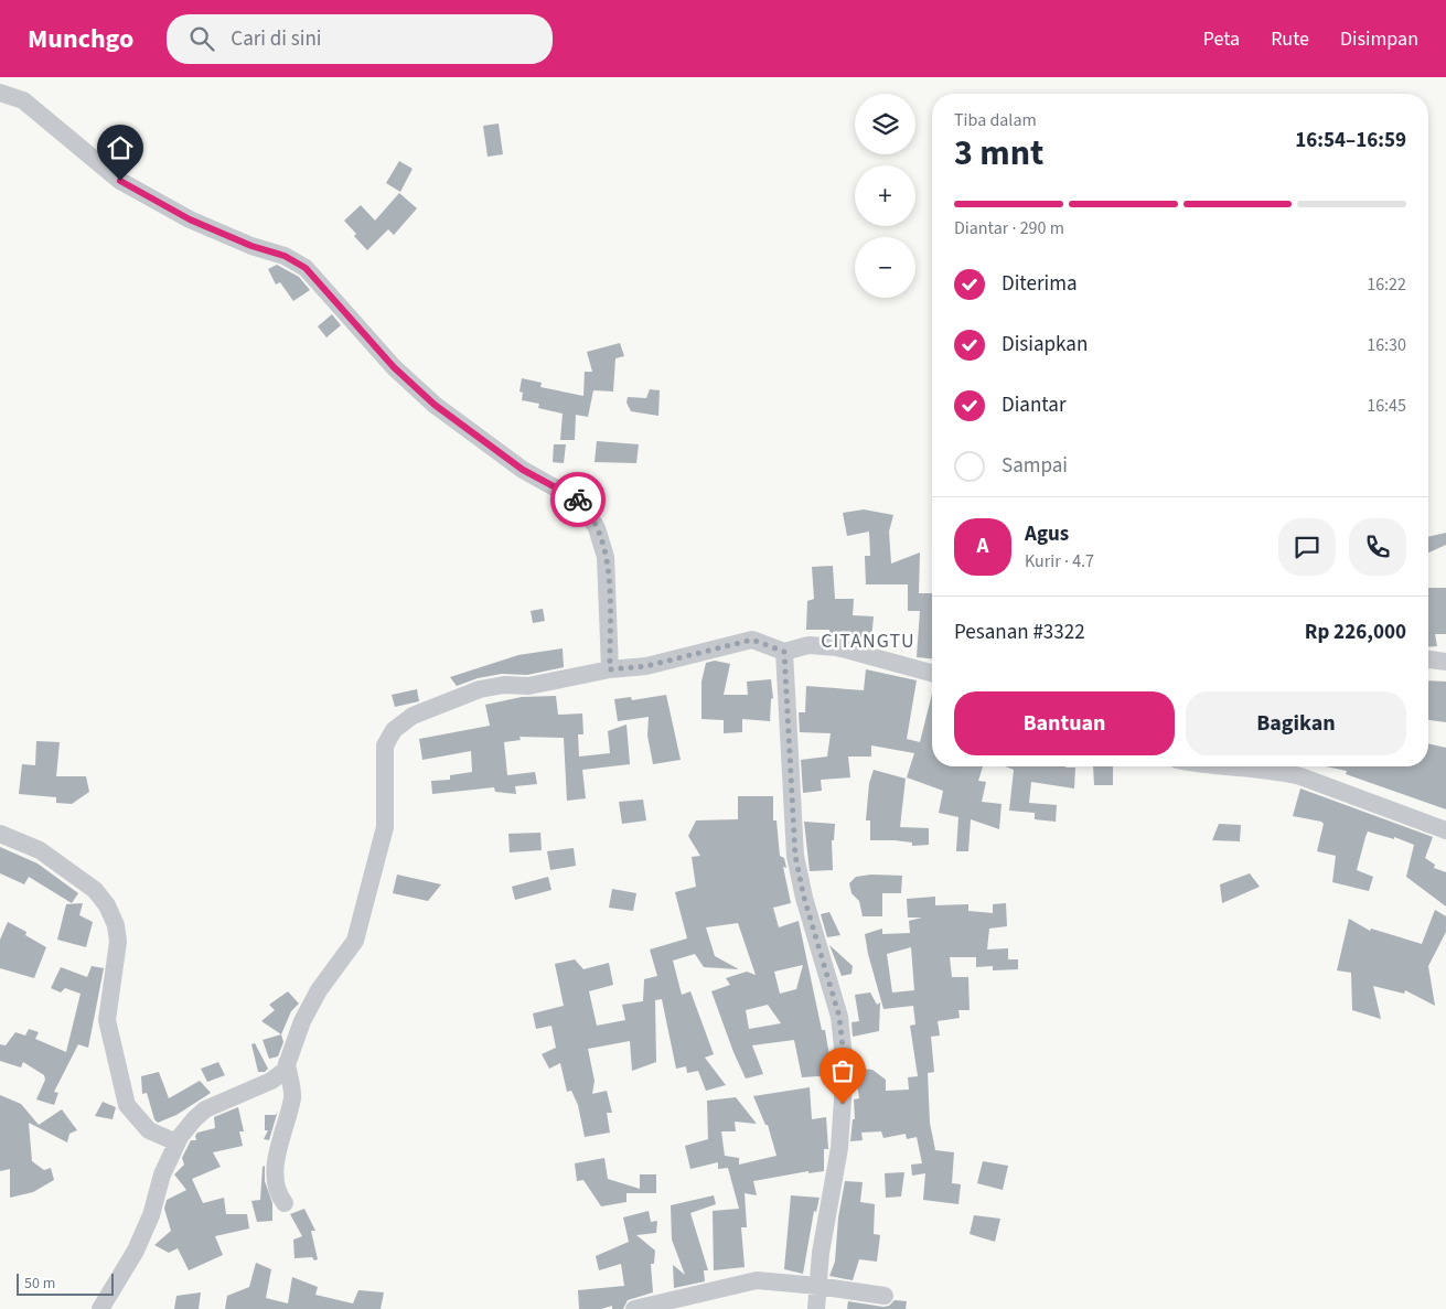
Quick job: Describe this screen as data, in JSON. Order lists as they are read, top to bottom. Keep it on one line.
{"districts":["CITANGTU"],"scale_bar":"50 m","page":{"header":"Munchgo","search":"Cari di sini","nav":["Peta","Rute","Disimpan"],"map_buttons":["+","−"],"heading":["3 mnt","Tiba dalam","16:54–16:59"],"panel":["Agus","Kurir · 4.7","Pesanan #3322","Rp 226,000"],"bar":"Diantar · 290 m","list":[["Diterima","16:22"],["Disiapkan","16:30"],["Diantar","16:45"],"Sampai"],"round":"A","buttons":["Bantuan","Bagikan"],"scale":"50 m"}}
